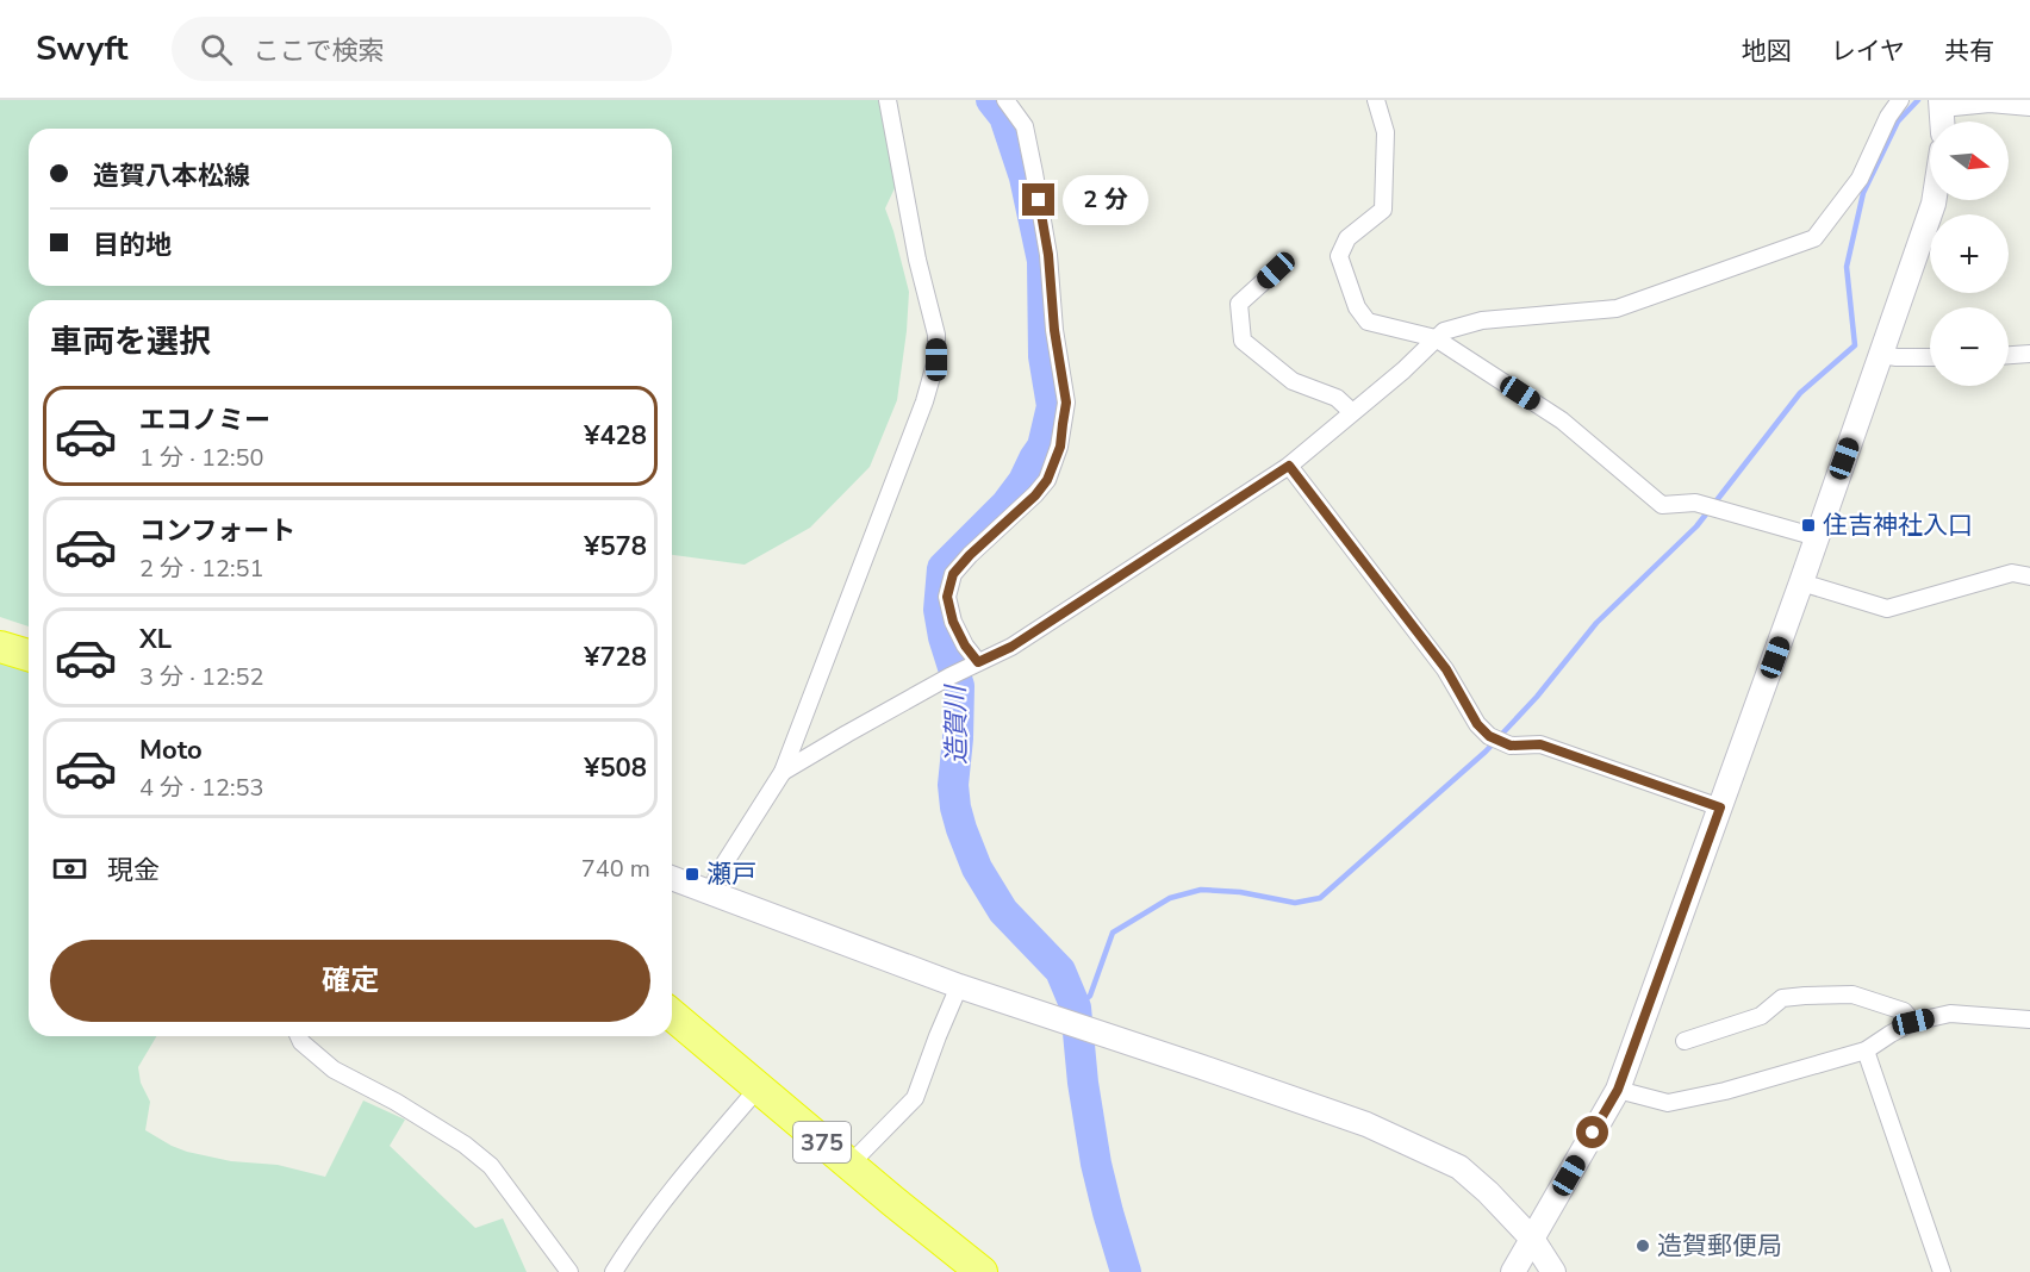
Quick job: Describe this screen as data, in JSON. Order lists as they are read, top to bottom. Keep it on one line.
{"streets":{"highway":["375"]},"water":["造賀川"],"places":{"transit":["住吉神社入口","瀬戸"],"other":["造賀郵便局"]},"north":"right","page":{"header":"Swyft","search":"ここで検索","nav":["地図","レイヤ","共有"],"map_buttons":["+","−"],"banner":["造賀八本松線","目的地"],"bubble":"2 分","heading":"車両を選択","list":[{"name":"エコノミー","note":"1 分 · 12:50","value":"¥428"},{"name":"コンフォート","note":"2 分 · 12:51","value":"¥578"},{"name":"XL","note":"3 分 · 12:52","value":"¥728"},{"name":"Moto","note":"4 分 · 12:53","value":"¥508"}],"pay":["現金","740 m"],"buttons":"確定"}}
